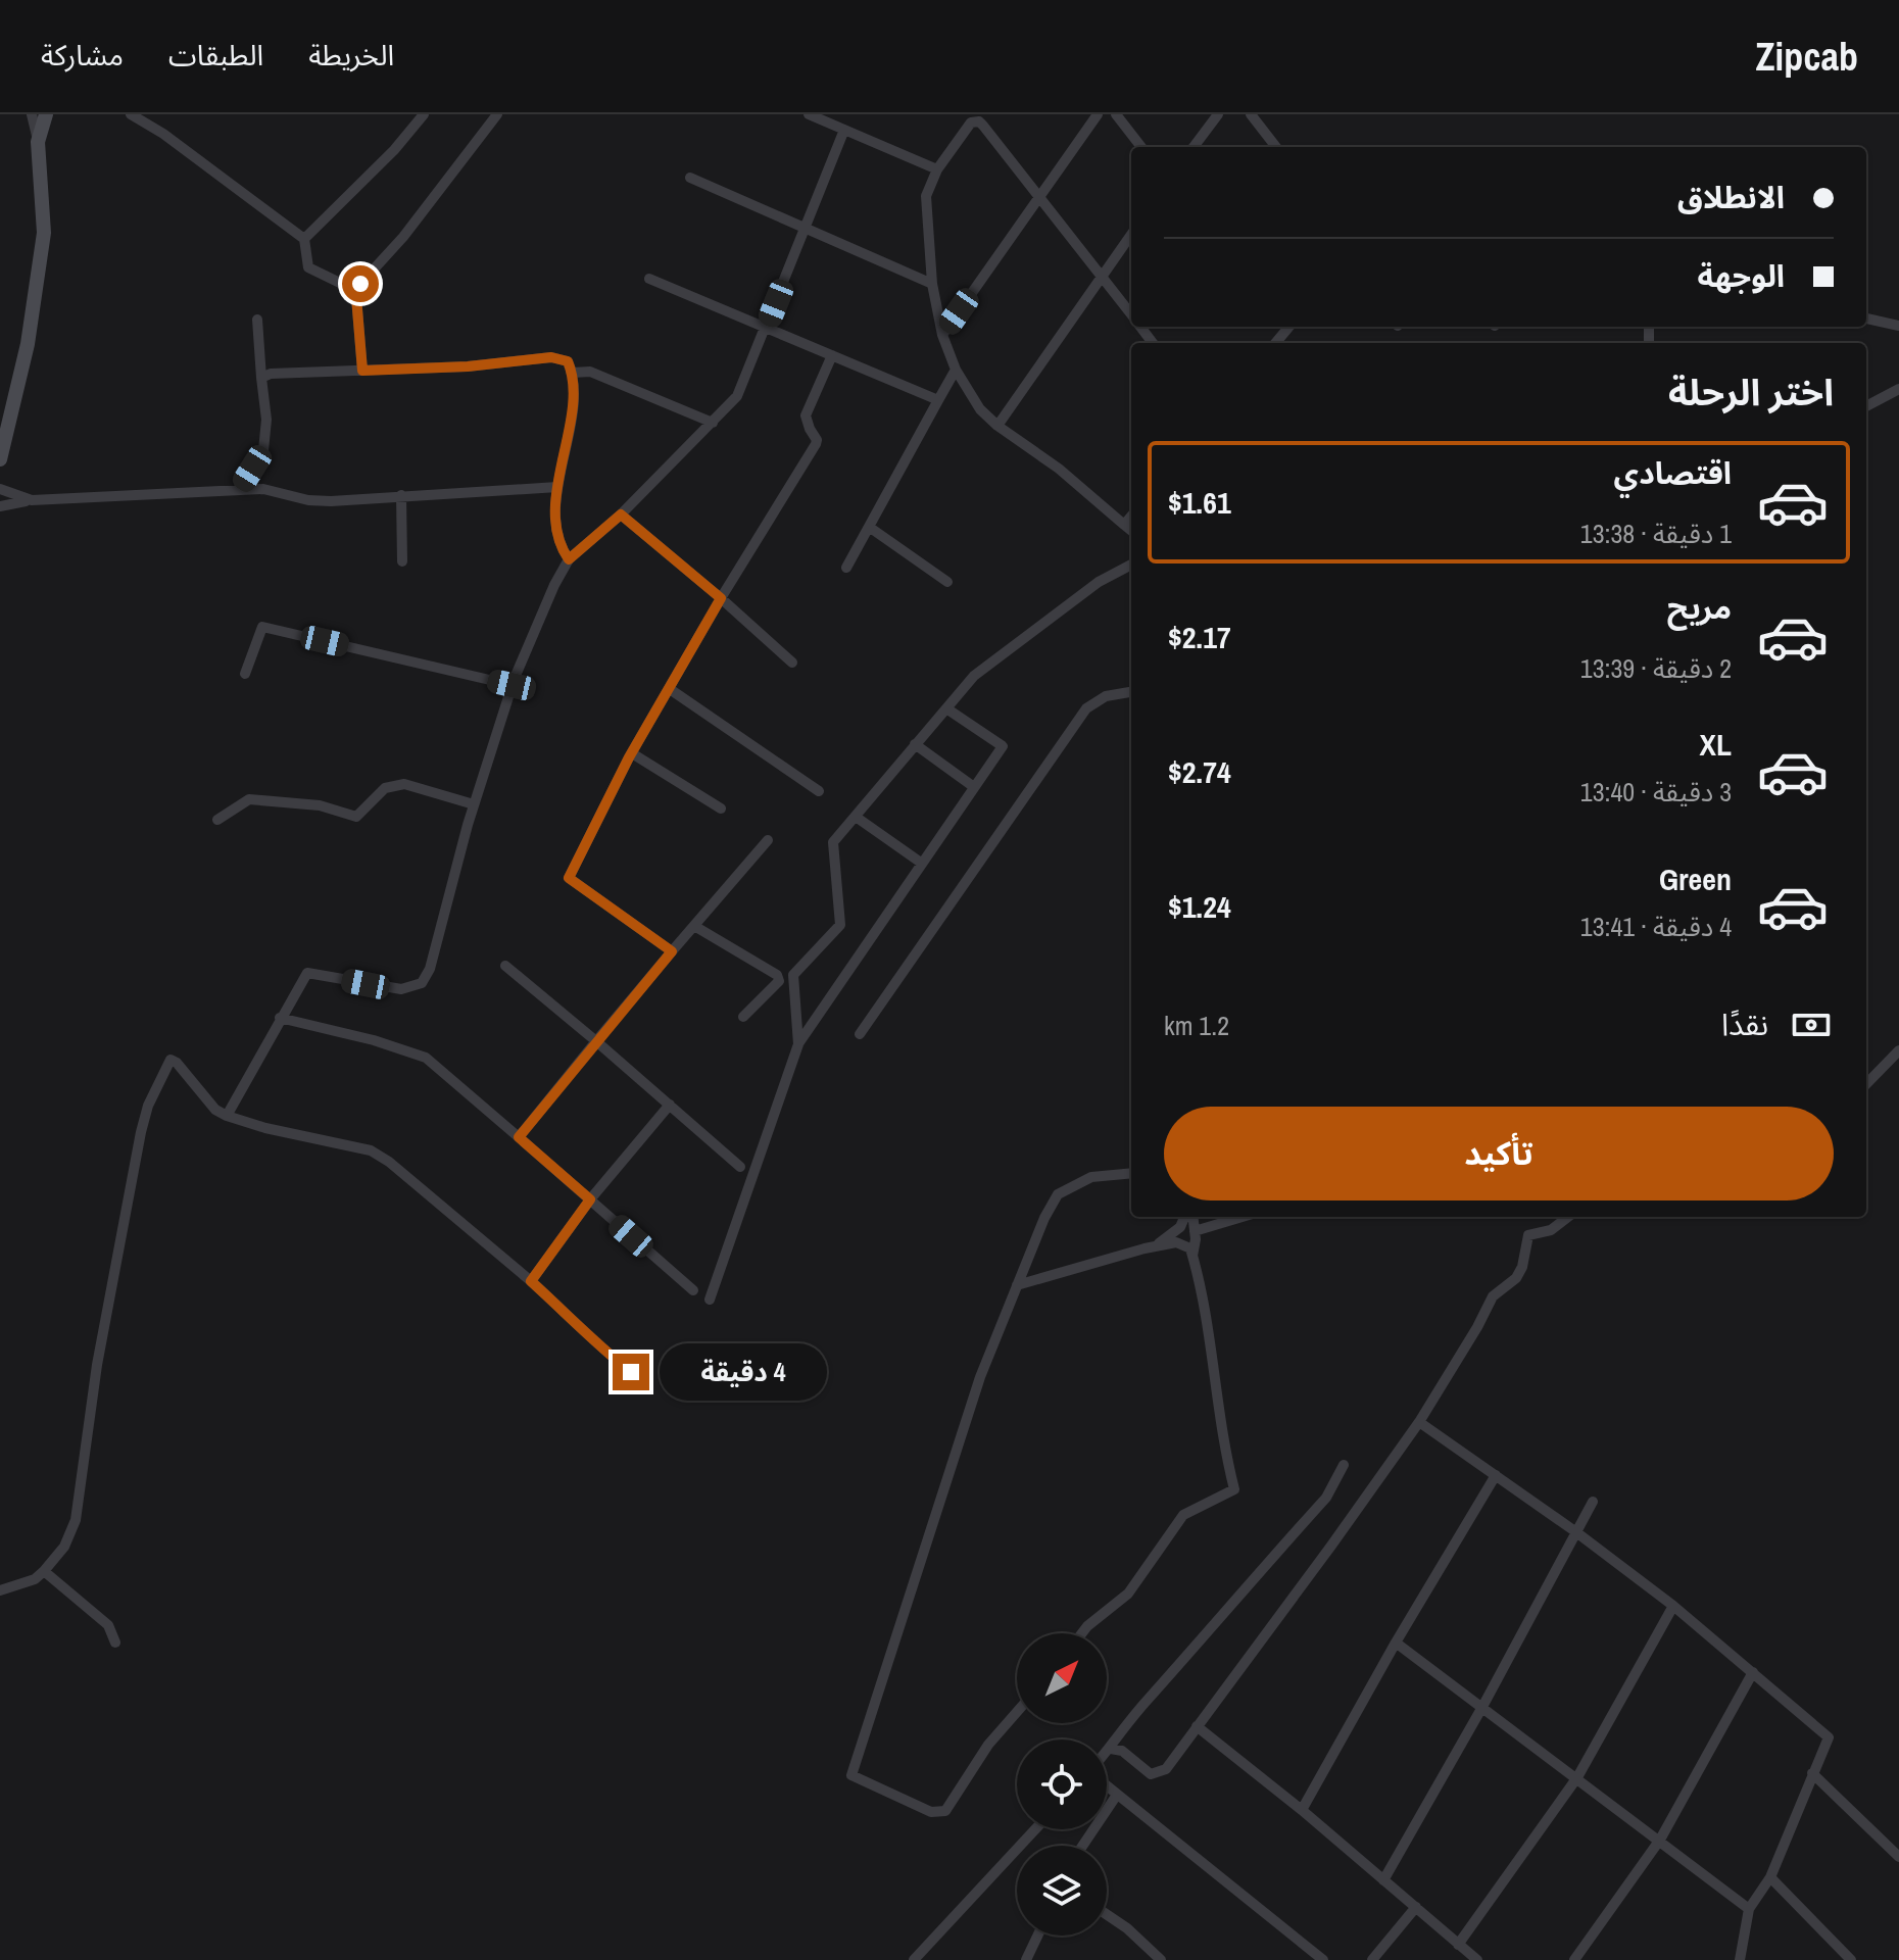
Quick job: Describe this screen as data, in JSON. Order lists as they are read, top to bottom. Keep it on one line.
{"north":"top right","page":{"header":"Zipcab","nav":["الخريطة","الطبقات","مشاركة"],"banner":["الانطلاق","الوجهة"],"heading":"اختر الرحلة","list":[{"name":"اقتصادي","note":"1 دقيقة · 13:38","value":"$1.61"},{"name":"مريح","note":"2 دقيقة · 13:39","value":"$2.17"},{"name":"XL","note":"3 دقيقة · 13:40","value":"$2.74"},{"name":"Green","note":"4 دقيقة · 13:41","value":"$1.24"}],"pay":["نقدًا","1.2 km"],"buttons":"تأكيد","bubble":"4 دقيقة"}}
